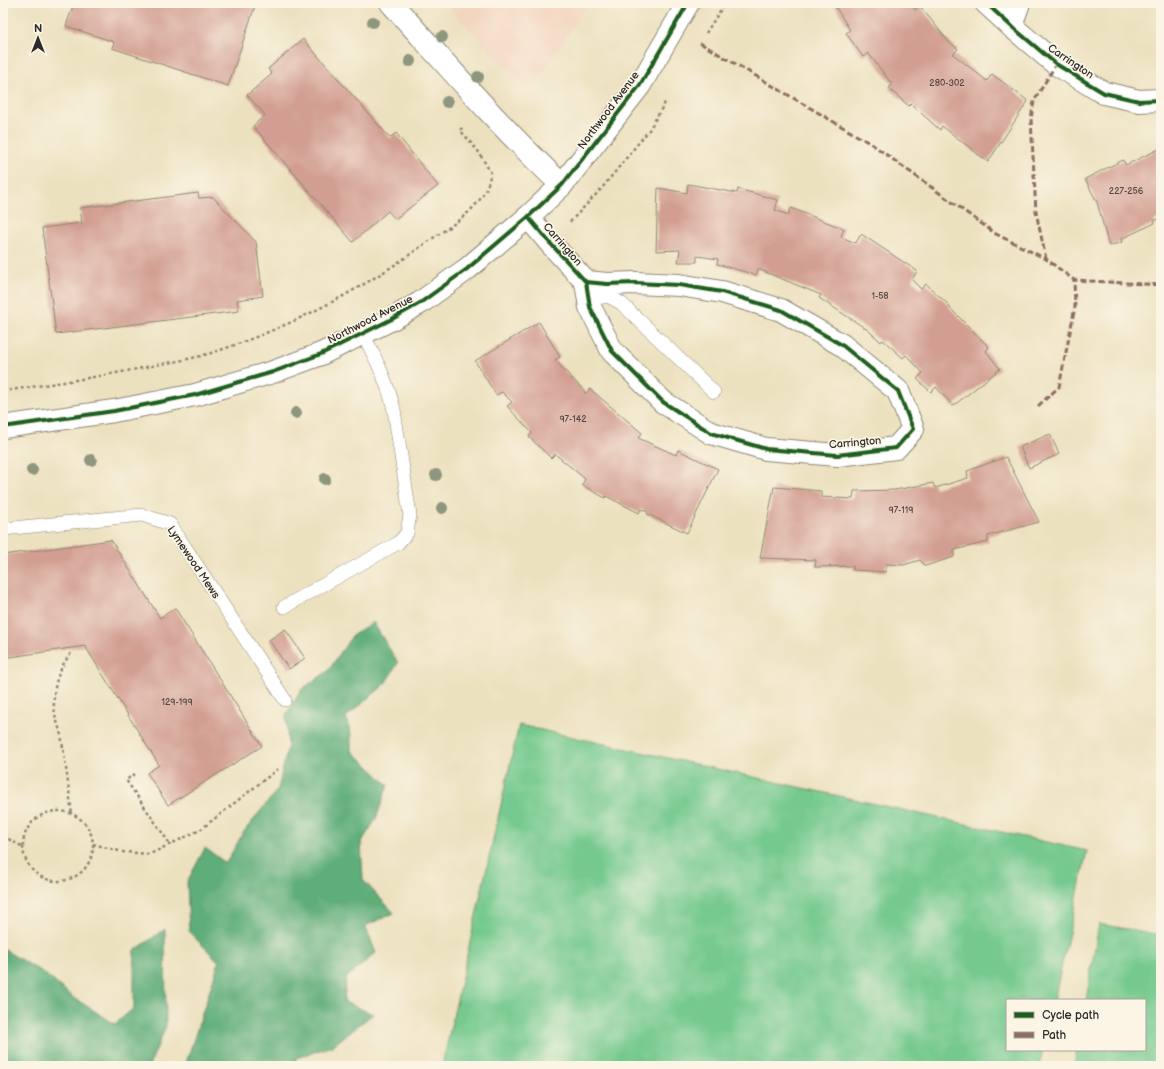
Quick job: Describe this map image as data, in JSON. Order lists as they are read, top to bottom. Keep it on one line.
{"streets":{"street":["Carrington","Northwood Avenue"],"lane":["Lymewood Mews"]},"crossings":[["Carrington","Northwood Avenue"]],"house_numbers":["280-302","227-256","1-58","97-142","97-119","129-199"],"legend":["Cycle path","Path"],"north":"top"}
